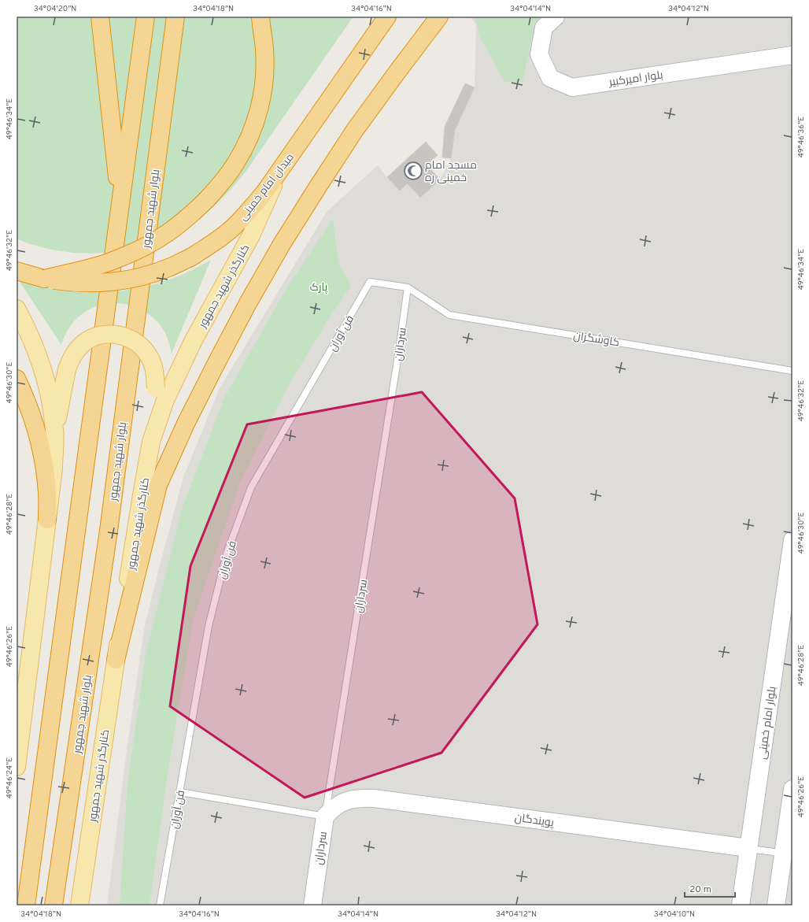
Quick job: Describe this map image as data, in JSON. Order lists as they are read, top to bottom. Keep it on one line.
{"streets":{"highway":["میدان امام خمینی","بلوار شهید جمهور"],"main road":["کنارگذر شهید جمهور"],"street":["بلوار امیرکبیر","سرداران","بلوار امام خمینی","پویندگان"],"lane":["فن آوران","کاوشگران"]},"crossings":[["میدان امام خمینی","کنارگذر شهید جمهور"],["فن آوران","کاوشگران"],["فن آوران","سرداران"],["کاوشگران","سرداران"],["سرداران","پویندگان"],["بلوار امام خمینی","پویندگان"]],"parks":["پارک"],"places":{"mosque":["مسجد امام خمینی ره"]},"scale_bar":"20 m","coordinates":["34°04'20\"N","34°04'18\"N","34°04'16\"N","34°04'14\"N","34°04'12\"N","49°46'34\"E","49°46'36\"E","49°46'32\"E","49°46'30\"E","49°46'28\"E","49°46'26\"E","49°46'24\"E","34°04'10\"N"]}
